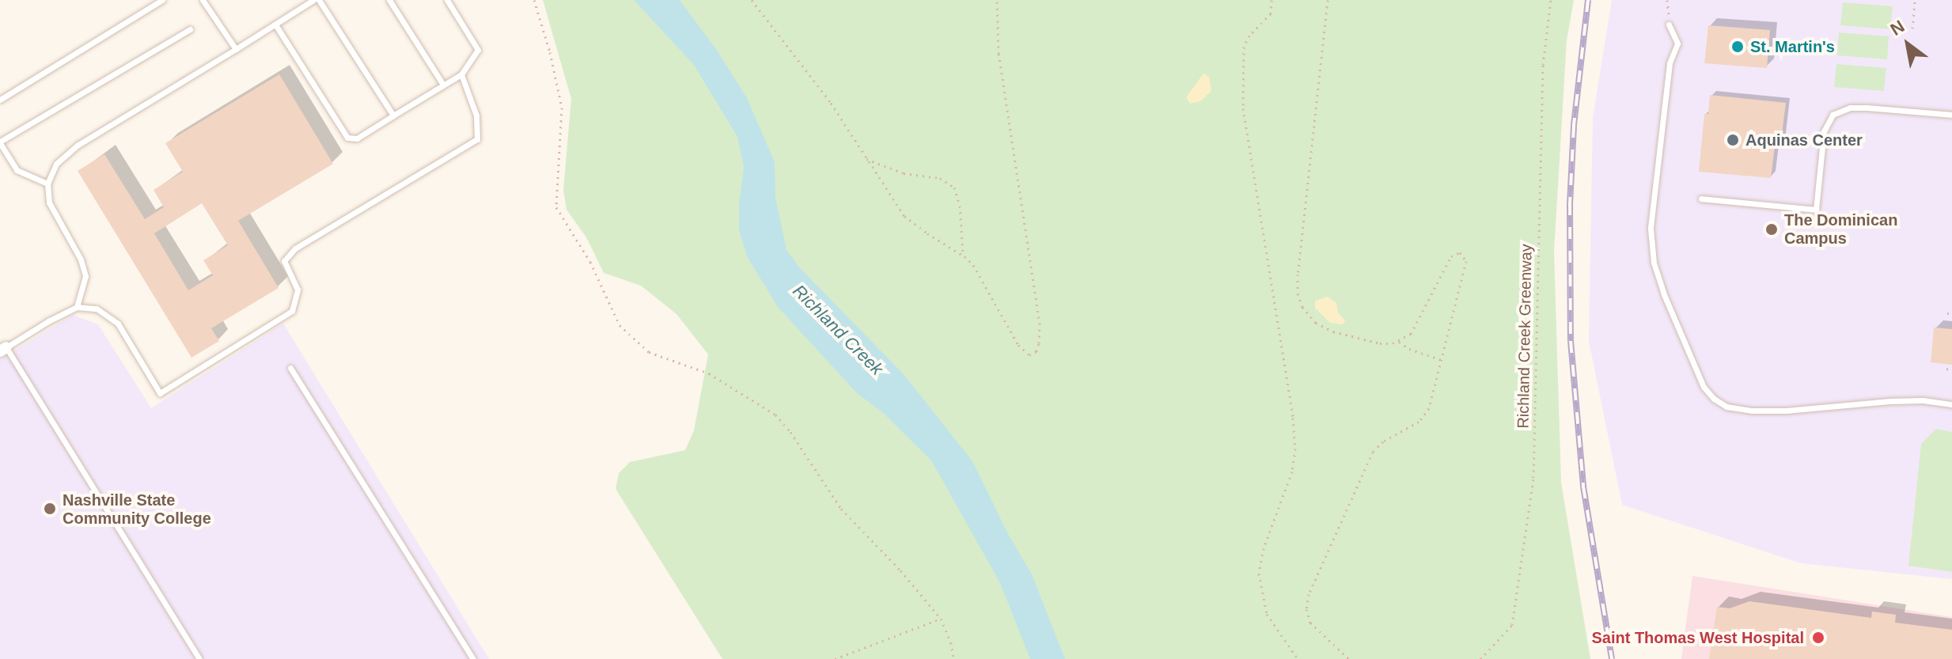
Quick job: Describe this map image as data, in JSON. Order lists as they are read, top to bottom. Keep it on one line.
{"streets":{"path":["Richland Creek Greenway"]},"water":["Richland Creek"],"places":["St. Martin's","Aquinas Center","The Dominican Campus","Nashville State Community College","Saint Thomas West Hospital"],"north":"top left"}
